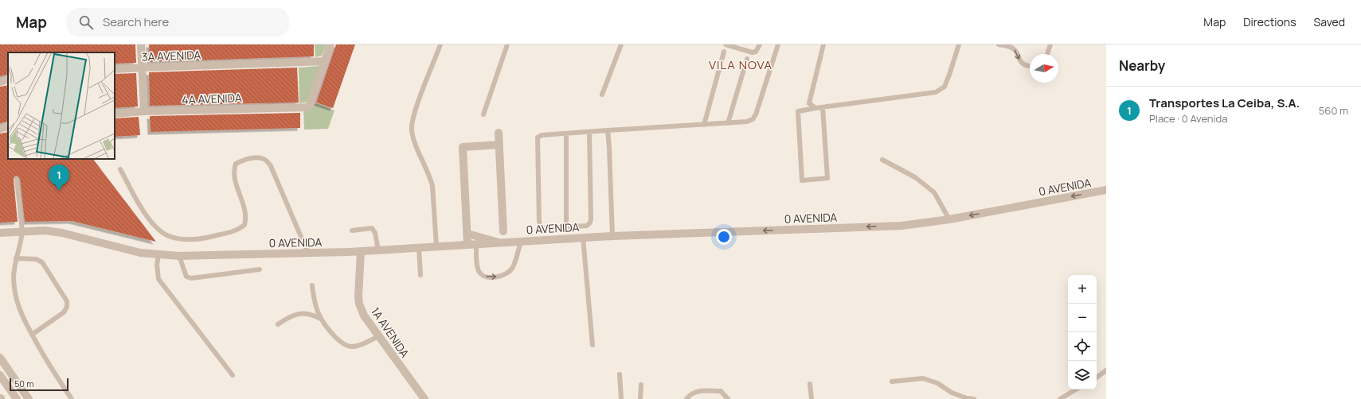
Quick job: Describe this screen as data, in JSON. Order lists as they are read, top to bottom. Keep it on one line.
{"streets":{"street":["3A AVENIDA","4A AVENIDA","0 AVENIDA","1A AVENIDA"]},"crossings":[["3A AVENIDA","4A AVENIDA"],["0 AVENIDA","1A AVENIDA"]],"one_way":["0 AVENIDA"],"districts":["VILA NOVA"],"scale_bar":"50 m","north":"right","page":{"header":"Map","search":"Search here","nav":["Map","Directions","Saved"],"heading":"Nearby","list":[{"mark":"1","name":"Transportes La Ceiba, S.A.","note":"Place · 0 Avenida","value":"560 m"}],"pins":"1","map_buttons":["+","−"],"scale":"50 m"}}
